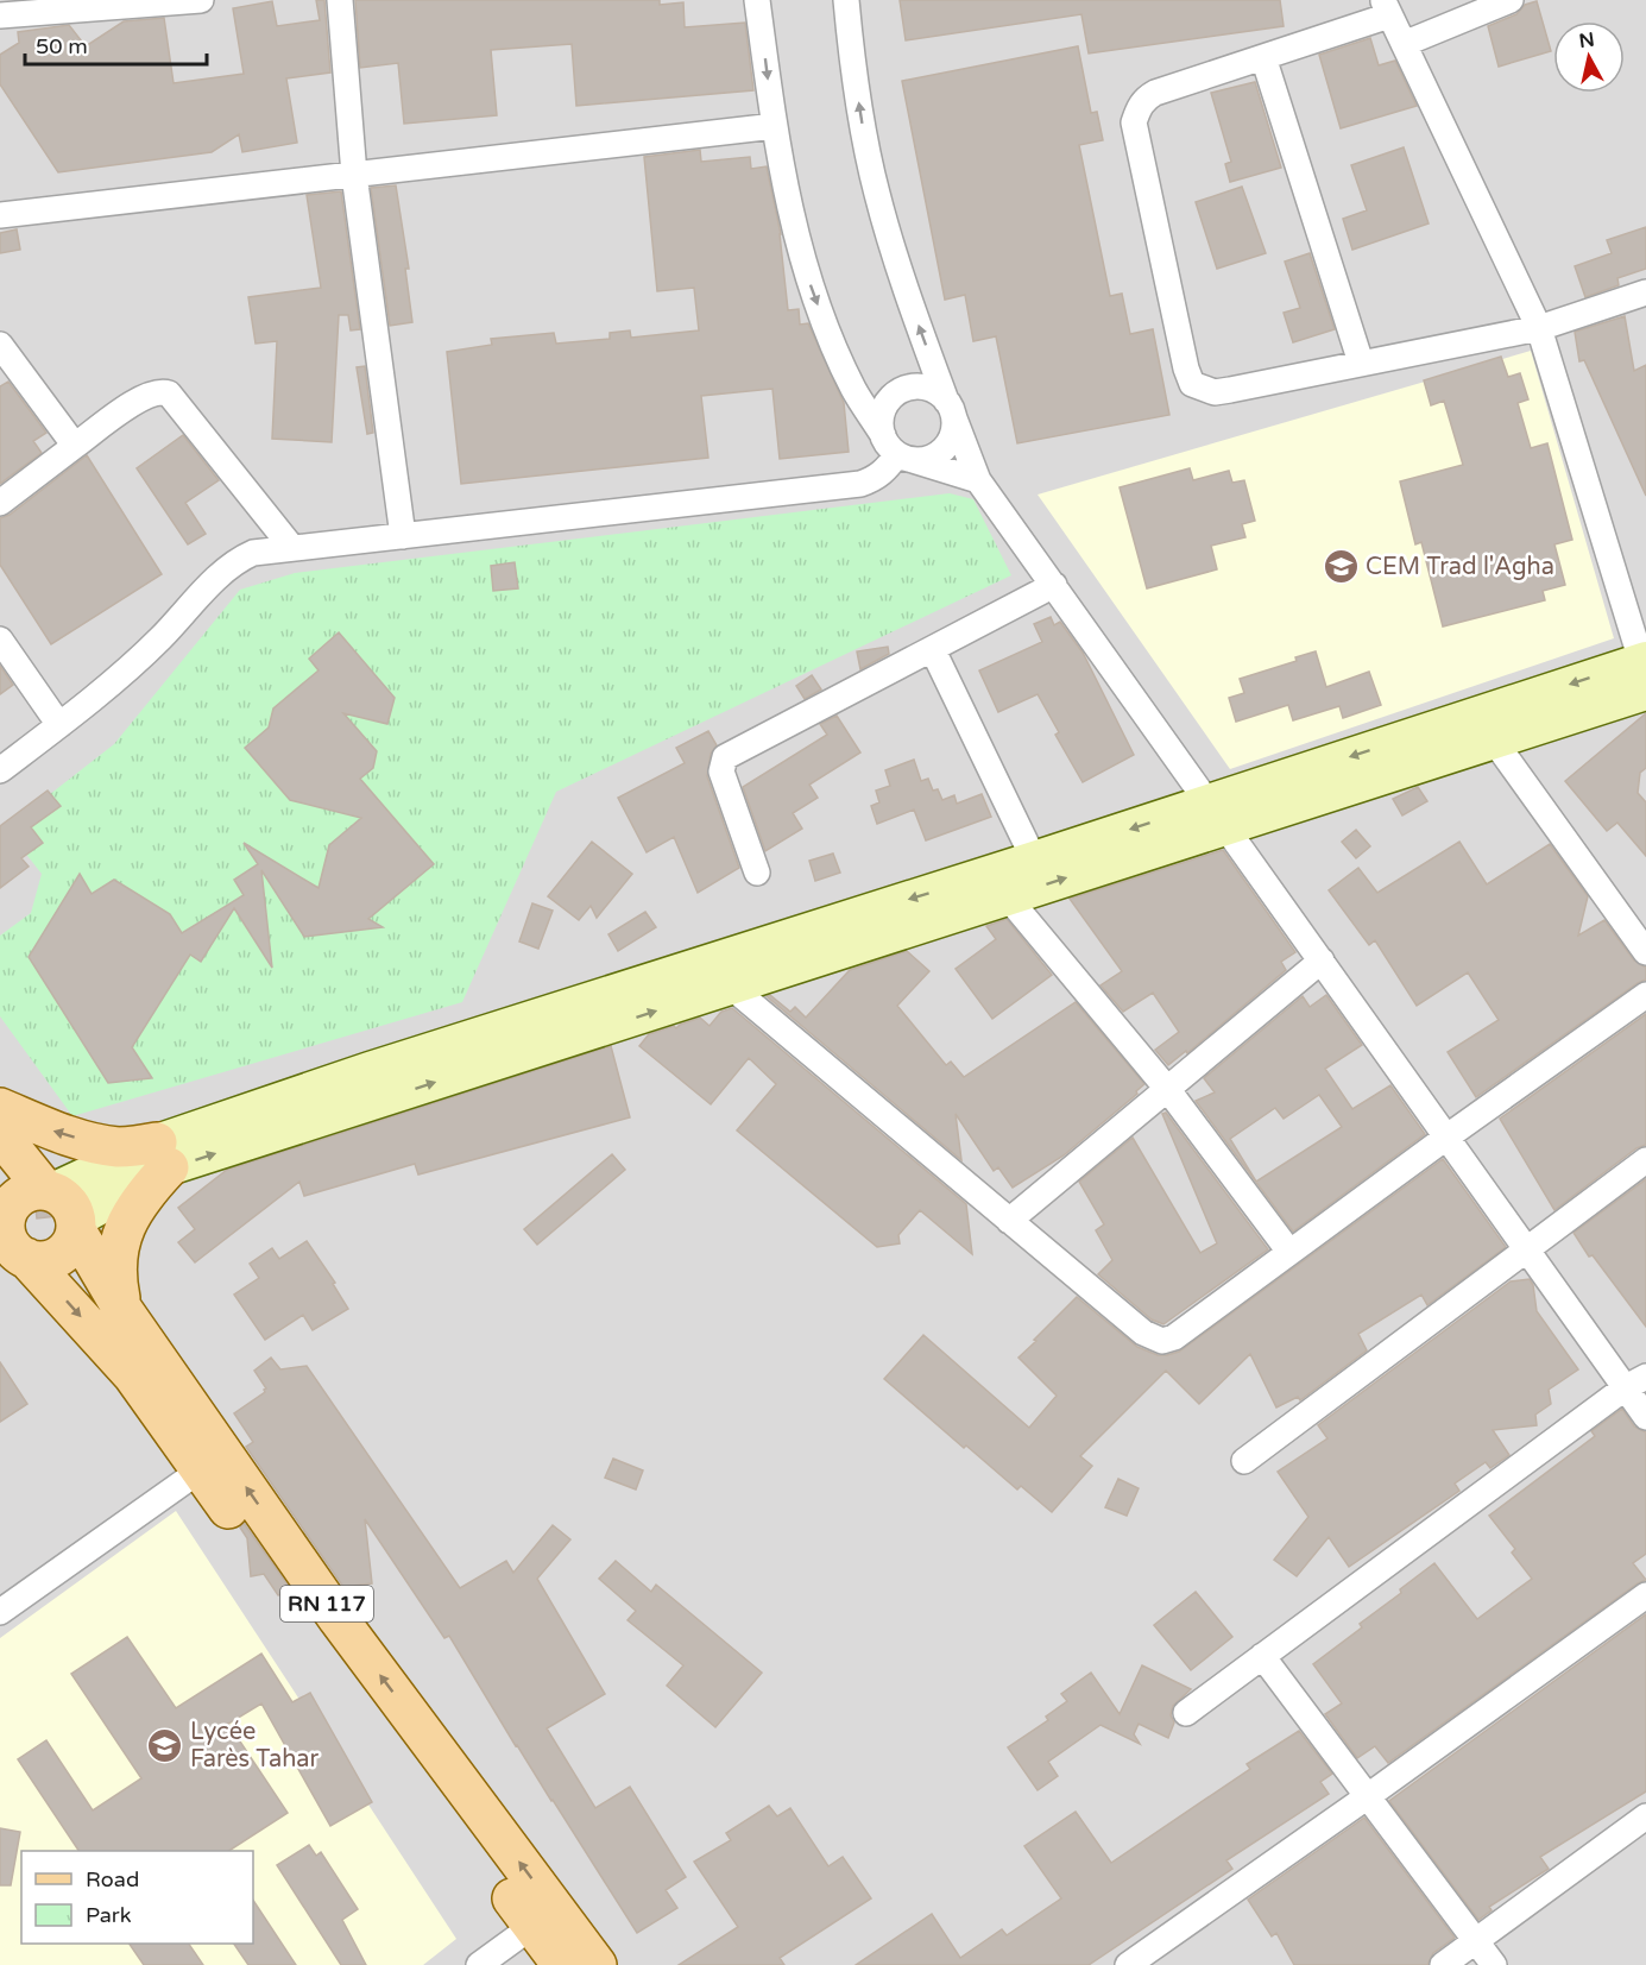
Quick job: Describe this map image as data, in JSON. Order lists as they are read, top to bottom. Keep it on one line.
{"streets":{"main road":["RN 117"]},"places":{"school or university":["CEM Trad l'Agha","Lycée Farès Tahar"]},"legend":["Road","Park"],"scale_bar":"50 m","north":"top"}
